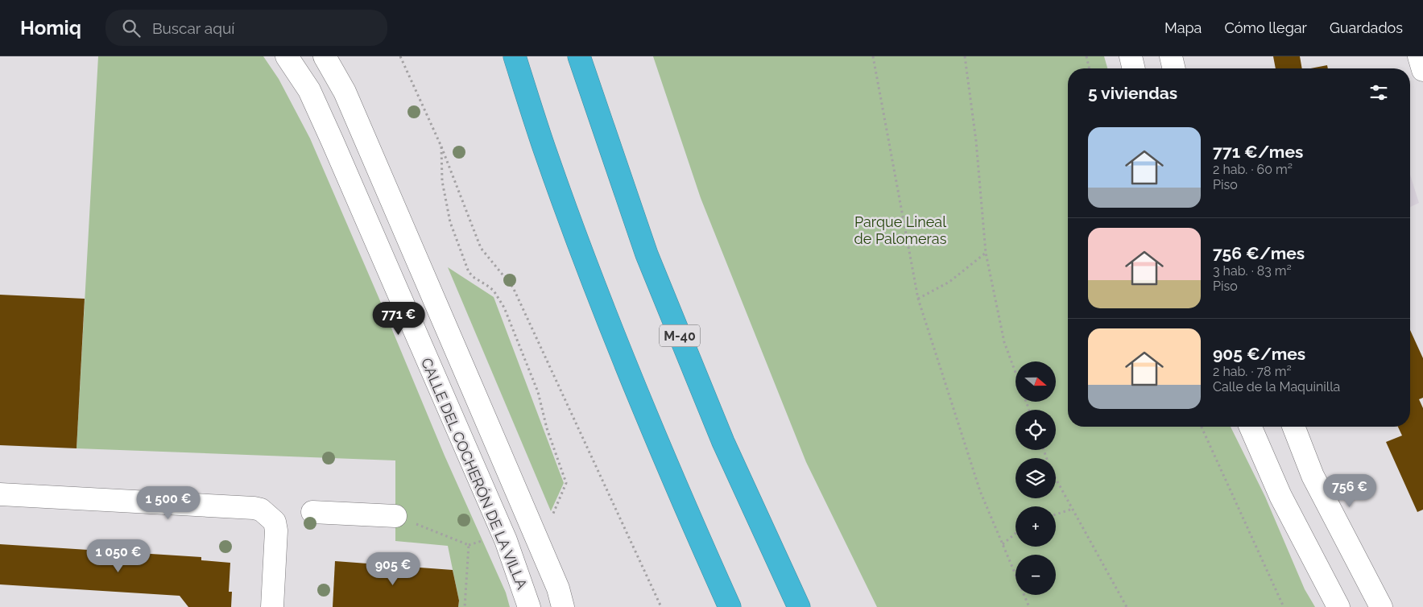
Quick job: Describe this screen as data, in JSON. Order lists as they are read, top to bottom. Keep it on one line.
{"streets":{"highway":["M-40"],"street":["CALLE DEL COCHERÓN DE LA VILLA"]},"parks":["Parque Lineal de Palomeras"],"north":"right","page":{"header":"Homiq","search":"Buscar aquí","nav":["Mapa","Cómo llegar","Guardados"],"heading":"5 viviendas","list":[{"name":"771 €/mes","note":"2 hab. · 60 m² · Piso"},{"name":"756 €/mes","note":"3 hab. · 83 m² · Piso"},{"name":"905 €/mes","note":"2 hab. · 78 m² · Calle de la Maquinilla"}],"price":["771 €","756 €","1 500 €","1 050 €","905 €"],"map_buttons":["+","−"]}}
